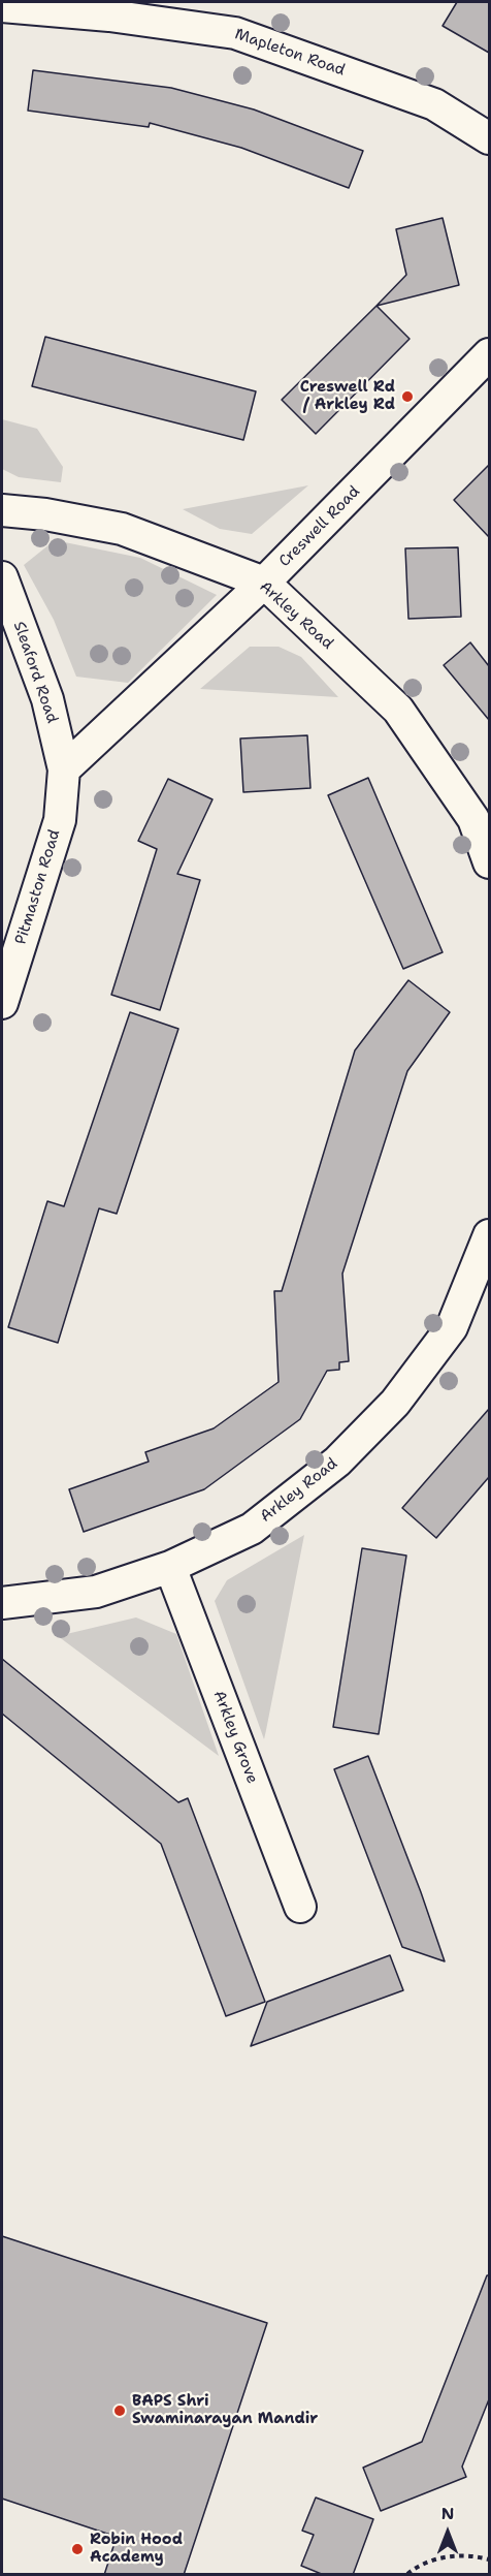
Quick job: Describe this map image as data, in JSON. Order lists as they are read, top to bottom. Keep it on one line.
{"streets":{"street":["Mapleton Road","Creswell Road","Arkley Road","Sleaford Road","Pitmaston Road","Arkley Grove"]},"crossings":[["Creswell Road","Arkley Road"],["Creswell Road","Sleaford Road"],["Creswell Road","Pitmaston Road"],["Arkley Road","Arkley Grove"],["Sleaford Road","Pitmaston Road"]],"places":["Creswell Rd / Arkley Rd","BAPS Shri Swaminarayan Mandir","Robin Hood Academy"],"north":"top"}
